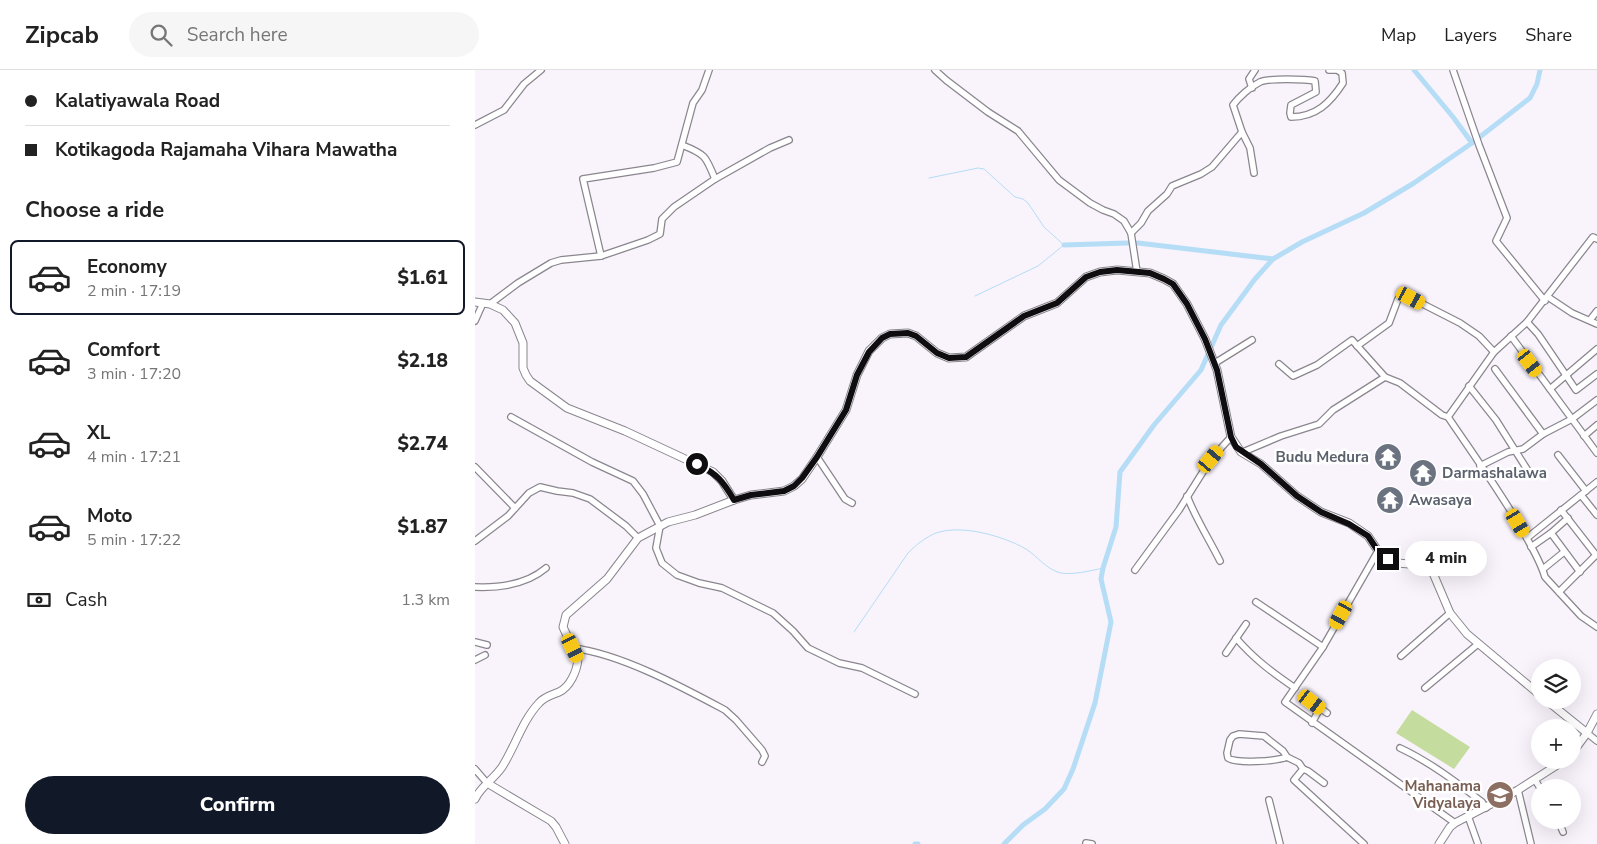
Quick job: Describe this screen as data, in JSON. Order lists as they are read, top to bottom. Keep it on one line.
{"places":{"temple":["Budu Medura","Darmashalawa","Awasaya"],"school or university":["Mahanama Vidyalaya"]},"page":{"header":"Zipcab","search":"Search here","nav":["Map","Layers","Share"],"banner":["Kalatiyawala Road","Kotikagoda Rajamaha Vihara Mawatha"],"heading":"Choose a ride","list":[{"name":"Economy","note":"2 min · 17:19","value":"$1.61"},{"name":"Comfort","note":"3 min · 17:20","value":"$2.18"},{"name":"XL","note":"4 min · 17:21","value":"$2.74"},{"name":"Moto","note":"5 min · 17:22","value":"$1.87"}],"bubble":"4 min","pay":["Cash","1.3 km"],"map_buttons":["+","−"],"buttons":"Confirm"}}
